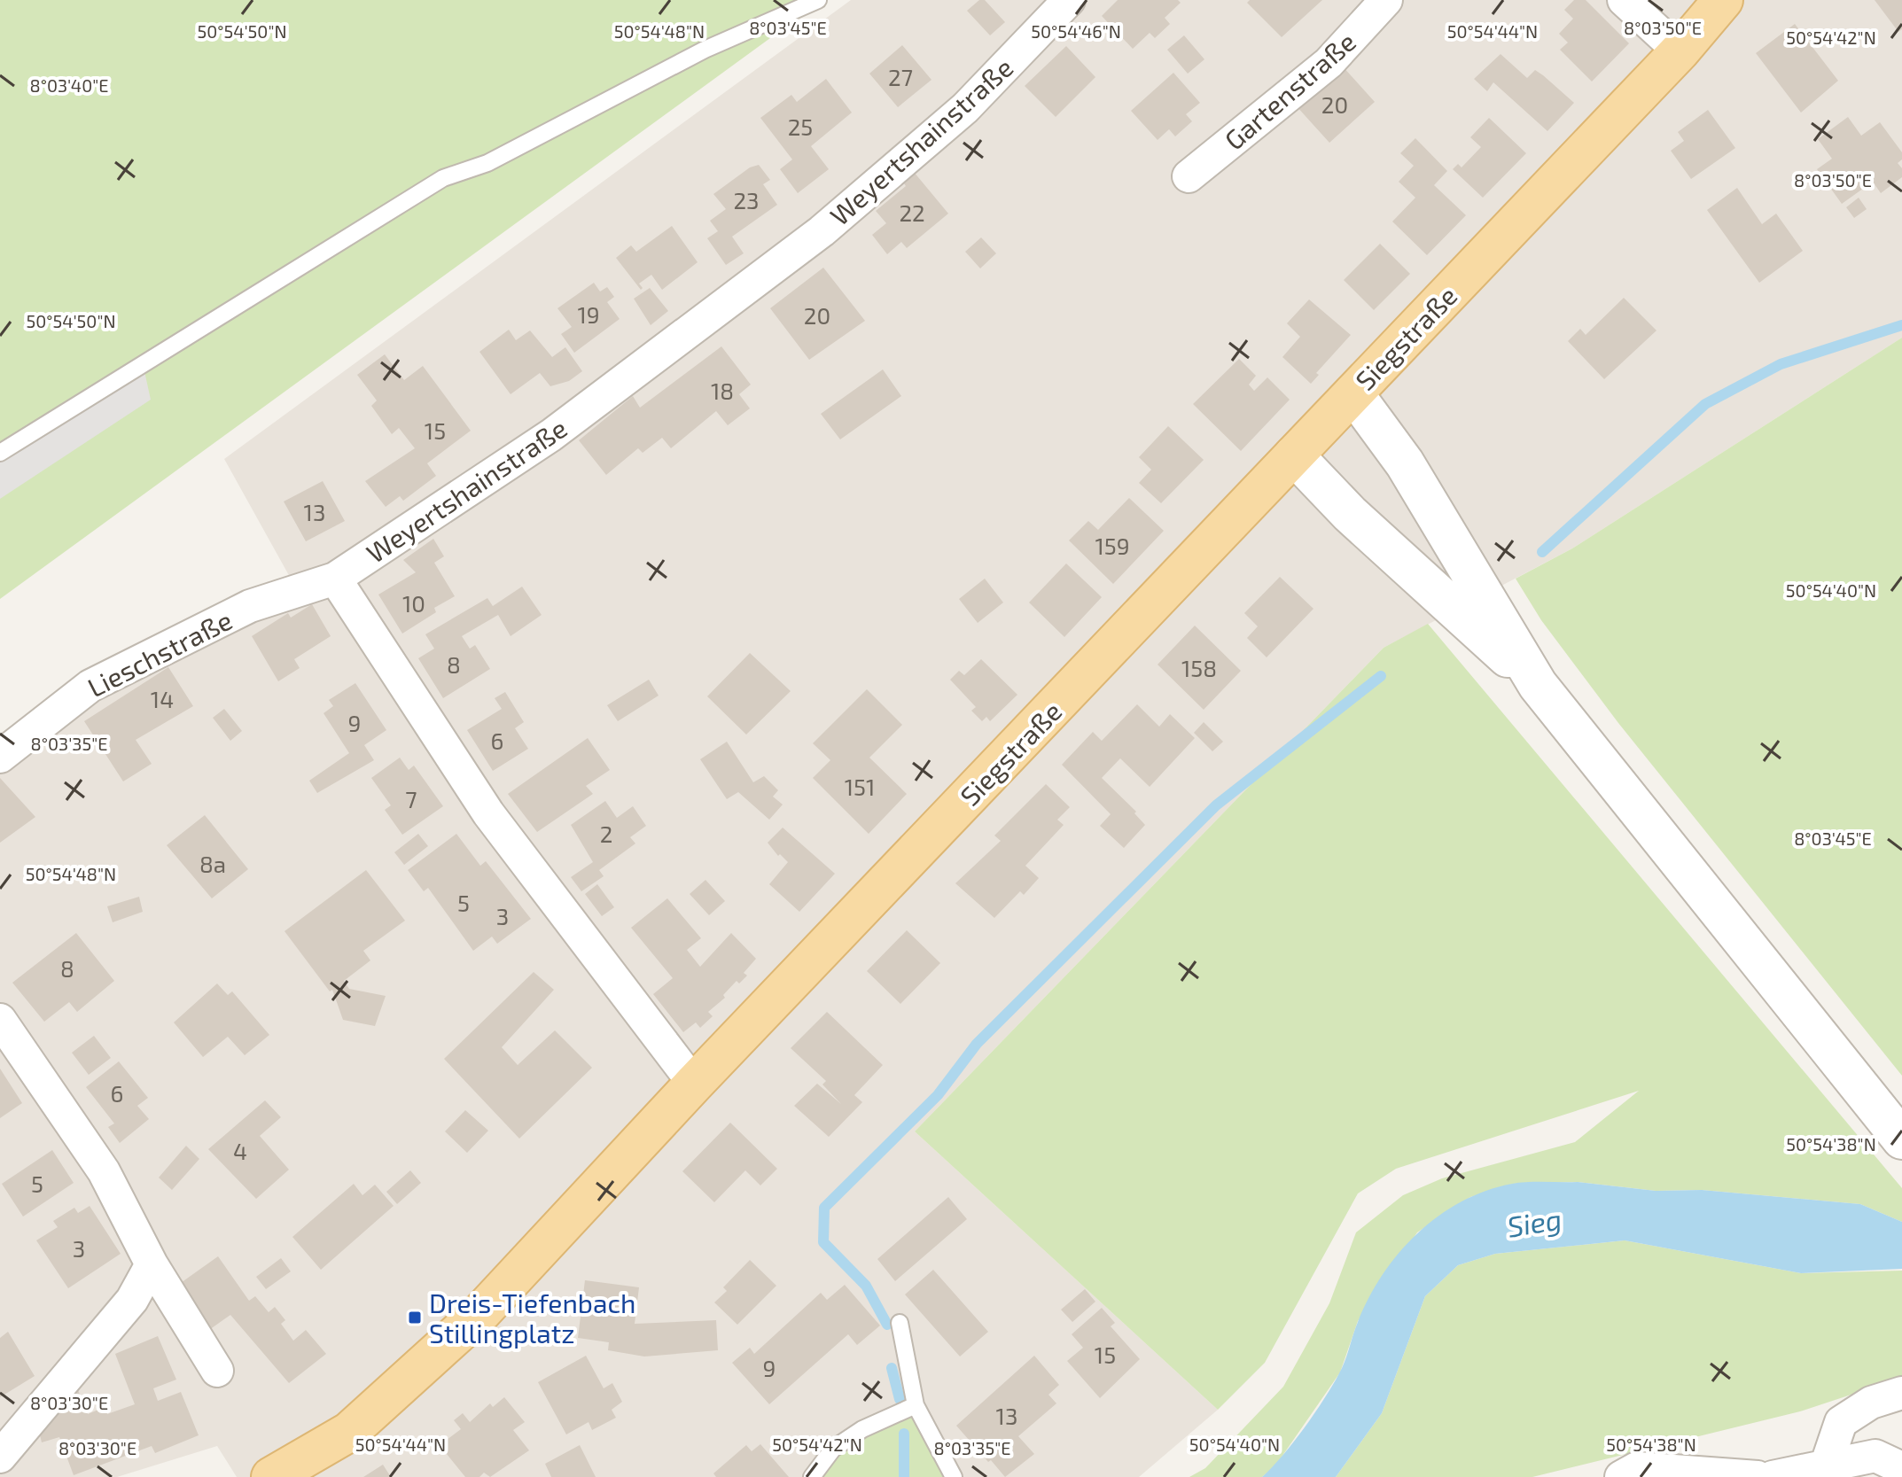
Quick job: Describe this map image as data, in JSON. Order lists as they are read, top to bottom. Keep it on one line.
{"streets":{"main road":["Siegstraße"],"street":["Gartenstraße","Weyertshainstraße","Lieschstraße"]},"crossings":[["Weyertshainstraße","Lieschstraße"]],"water":["Sieg"],"places":{"transit":["Dreis-Tiefenbach Stillingplatz"]},"house_numbers":["27","20","25","23","22","19","20","18","15","13","159","10","8","158","14","9","6","151","7","2","8a","5","3","8","6","4","5","3","15","9","13"],"coordinates":["8°03'45\"E","8°03'50\"E","50°54'50\"N","50°54'48\"N","50°54'46\"N","50°54'44\"N","50°54'42\"N","8°03'40\"E","50°54'40\"N","8°03'35\"E","50°54'38\"N","8°03'30\"E"]}
